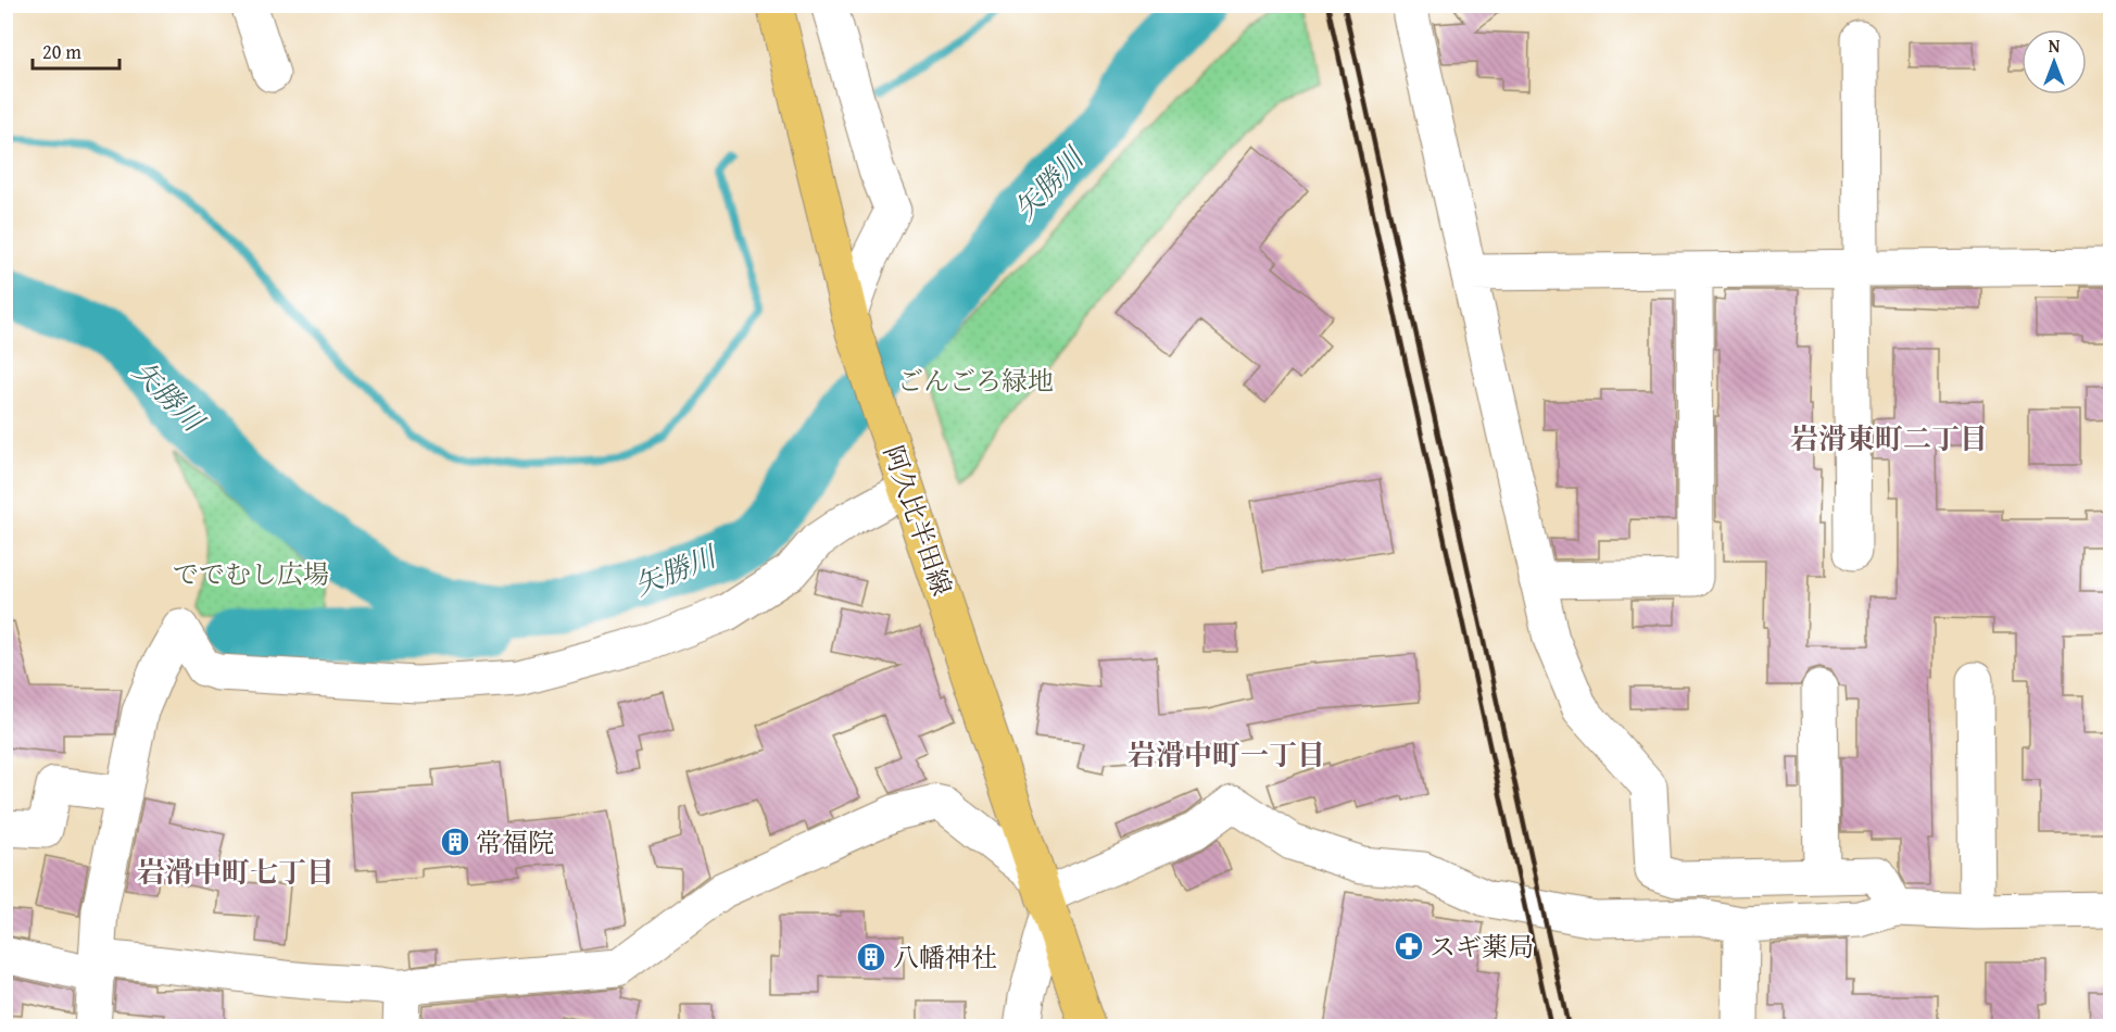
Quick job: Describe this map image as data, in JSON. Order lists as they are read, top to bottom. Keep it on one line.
{"streets":{"main road":["阿久比半田線"]},"districts":["岩滑東町二丁目","岩滑中町一丁目","岩滑中町七丁目"],"water":["矢勝川"],"parks":["ごんごろ緑地","ででむし広場"],"places":{"building":["常福院","八幡神社"],"pharmacy":["スギ薬局"]},"scale_bar":"20 m","north":"top"}
